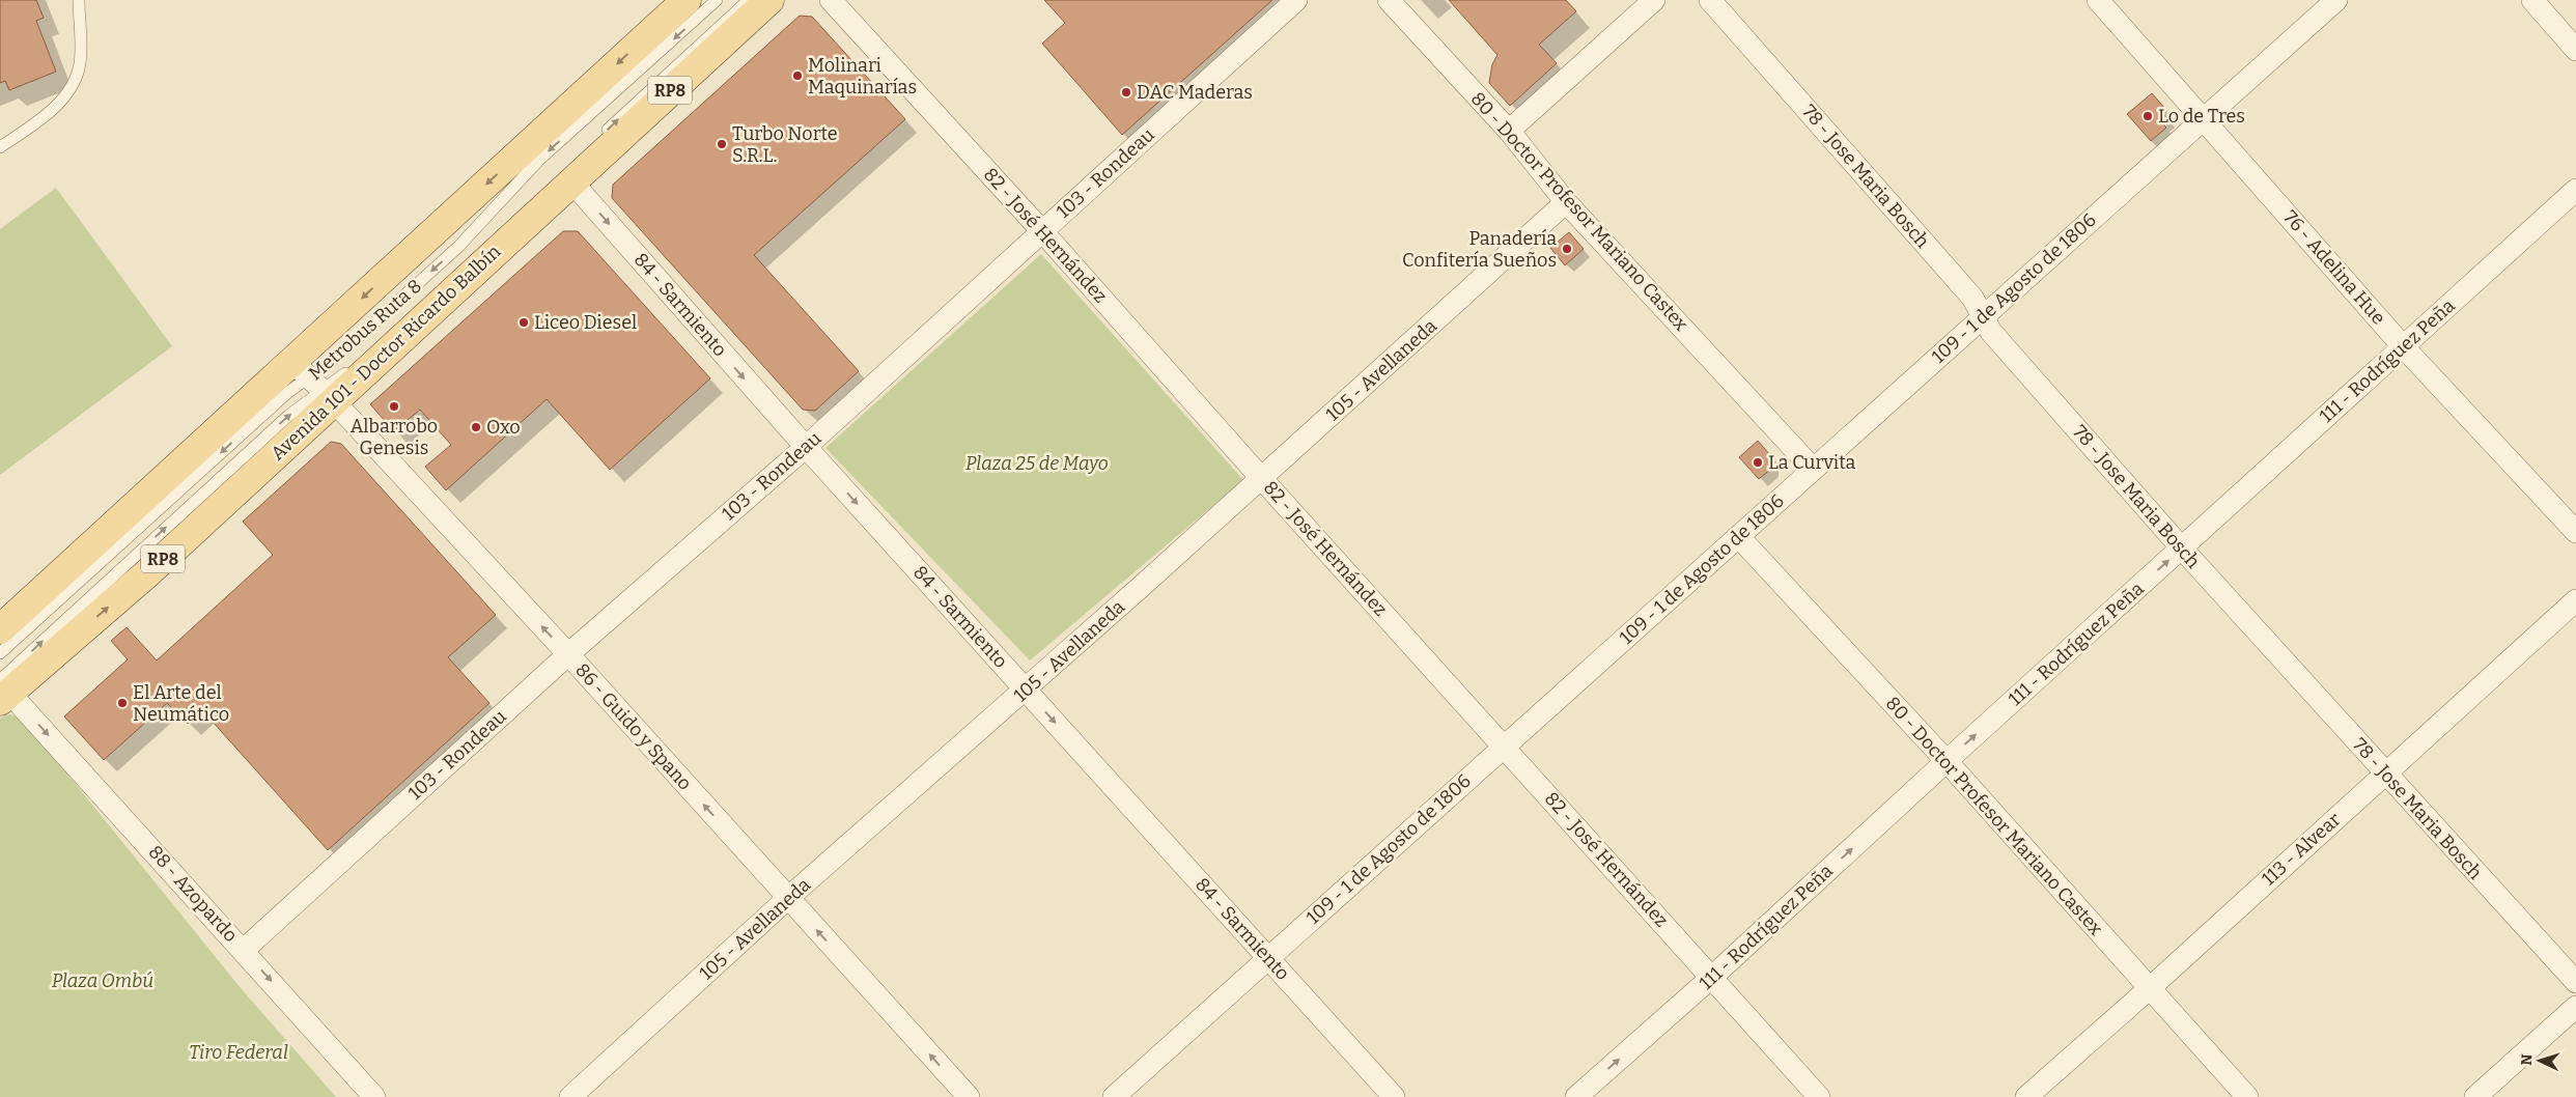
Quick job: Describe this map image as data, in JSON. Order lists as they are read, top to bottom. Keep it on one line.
{"streets":{"main road":["RP8","Avenida 101 - Doctor Ricardo Balbín"],"street":["103 - Rondeau","78 - Jose Maria Bosch","80 - Doctor Profesor Mariano Castex","82 - José Hernández","76 - Adelina Hue","109 - 1 de Agosto de 1806","84 - Sarmiento","111 - Rodríguez Peña","105 - Avellaneda","86 - Guido y Spano","113 - Alvear","88 - Azopardo"],"lane":["Metrobus Ruta 8"]},"crossings":[["103 - Rondeau","82 - José Hernández"],["103 - Rondeau","84 - Sarmiento"],["103 - Rondeau","86 - Guido y Spano"],["103 - Rondeau","88 - Azopardo"],["78 - Jose Maria Bosch","109 - 1 de Agosto de 1806"],["78 - Jose Maria Bosch","111 - Rodríguez Peña"],["78 - Jose Maria Bosch","113 - Alvear"],["80 - Doctor Profesor Mariano Castex","109 - 1 de Agosto de 1806"],["80 - Doctor Profesor Mariano Castex","111 - Rodríguez Peña"],["80 - Doctor Profesor Mariano Castex","105 - Avellaneda"],["80 - Doctor Profesor Mariano Castex","113 - Alvear"],["82 - José Hernández","109 - 1 de Agosto de 1806"],["82 - José Hernández","111 - Rodríguez Peña"],["82 - José Hernández","105 - Avellaneda"],["76 - Adelina Hue","109 - 1 de Agosto de 1806"],["76 - Adelina Hue","111 - Rodríguez Peña"],["109 - 1 de Agosto de 1806","84 - Sarmiento"],["84 - Sarmiento","Metrobus Ruta 8"],["84 - Sarmiento","Avenida 101 - Doctor Ricardo Balbín"],["84 - Sarmiento","105 - Avellaneda"],["Metrobus Ruta 8","Avenida 101 - Doctor Ricardo Balbín"],["Metrobus Ruta 8","86 - Guido y Spano"],["Avenida 101 - Doctor Ricardo Balbín","86 - Guido y Spano"],["Avenida 101 - Doctor Ricardo Balbín","88 - Azopardo"],["105 - Avellaneda","86 - Guido y Spano"]],"one_way":["84 - Sarmiento","111 - Rodríguez Peña","86 - Guido y Spano","88 - Azopardo"],"parks":["Plaza 25 de Mayo","Plaza Ombú","Tiro Federal"],"places":["Molinari Maquinarías","DAC Maderas","Lo de Tres","Turbo Norte S.R.L.","Panadería Confitería Sueños","Liceo Diesel","Albarrobo Genesis","Oxo","La Curvita","El Arte del Neumático"],"north":"left"}
